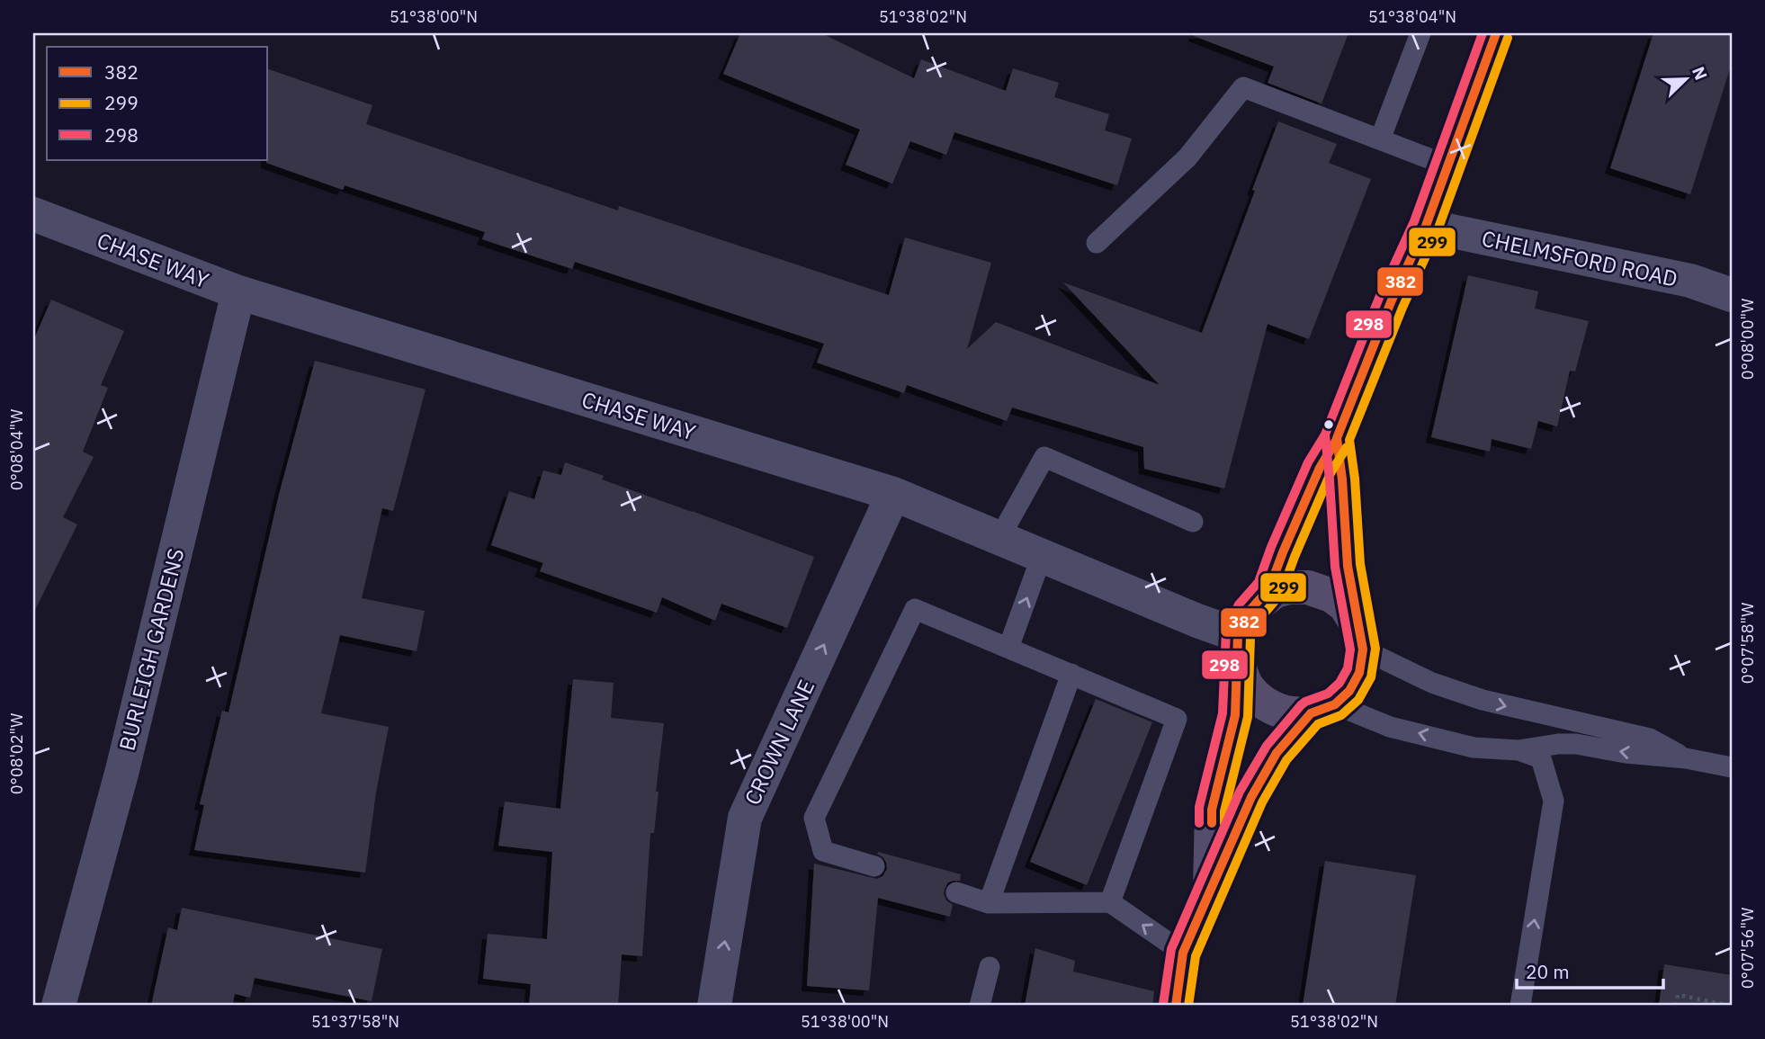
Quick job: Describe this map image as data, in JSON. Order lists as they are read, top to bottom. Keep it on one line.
{"streets":{"street":["CHELMSFORD ROAD","CHASE WAY","BURLEIGH GARDENS","CROWN LANE"]},"crossings":[["CHASE WAY","BURLEIGH GARDENS"],["CHASE WAY","CROWN LANE"]],"one_way":["CROWN LANE"],"lines":["transit line 382","transit line 298","transit line 299"],"legend":["382","299","298"],"scale_bar":"20 m","north":"top right","coordinates":["51°38'00\"N","51°38'02\"N","51°38'04\"N","0°08'00\"W","0°08'04\"W","0°07'58\"W","0°08'02\"W","0°07'56\"W","51°37'58\"N"]}
